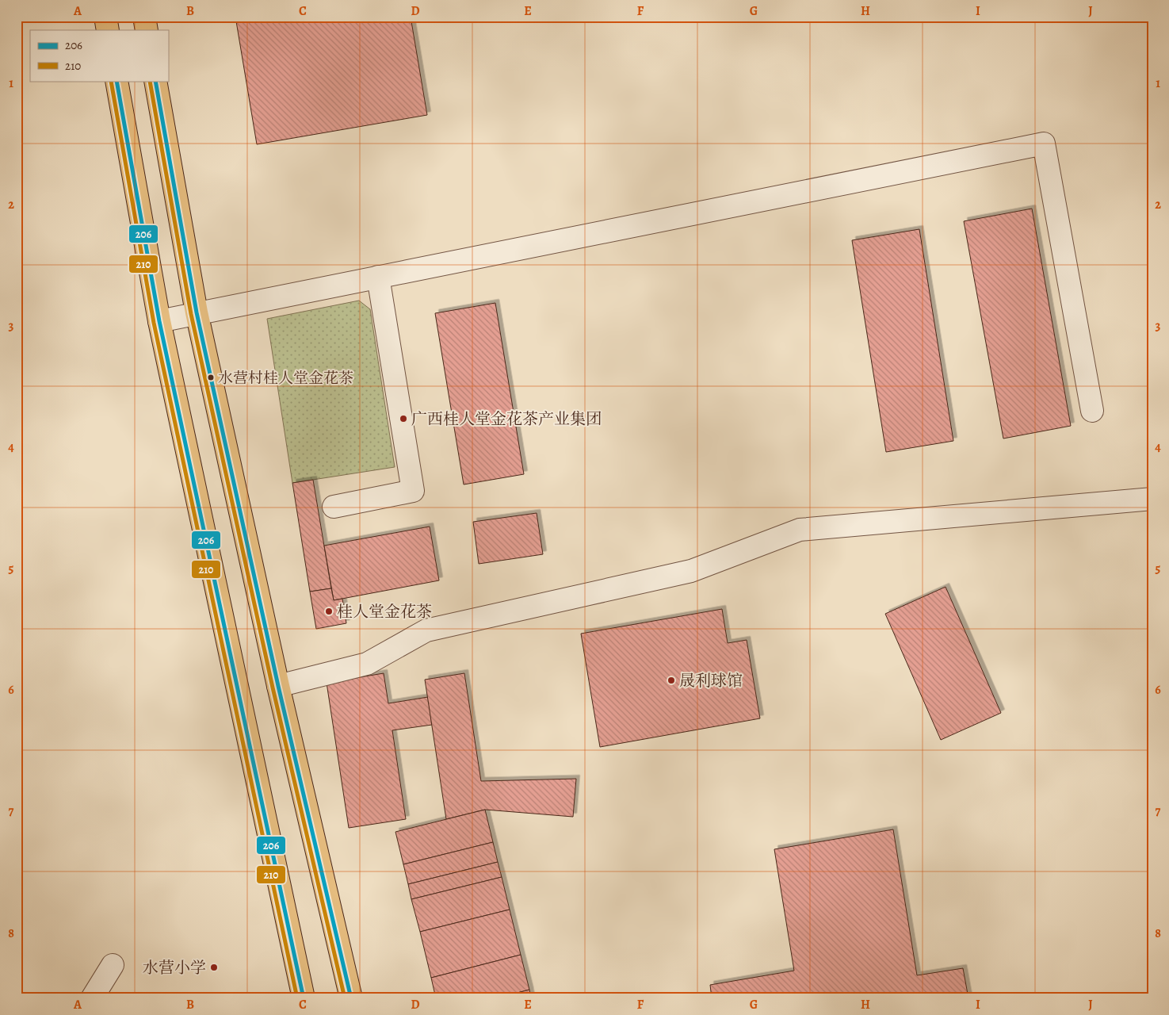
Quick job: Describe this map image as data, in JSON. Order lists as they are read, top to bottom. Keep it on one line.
{"places":["水营村桂人堂金花茶","广西桂人堂金花茶产业集团","桂人堂金花茶","晟利球馆","水营小学"],"lines":["transit line 206","transit line 210"],"legend":["206","210"],"grid":{"columns":["A","B","C","D","E","F","G","H","I","J"],"rows":["1","2","3","4","5","6","7","8"]}}
